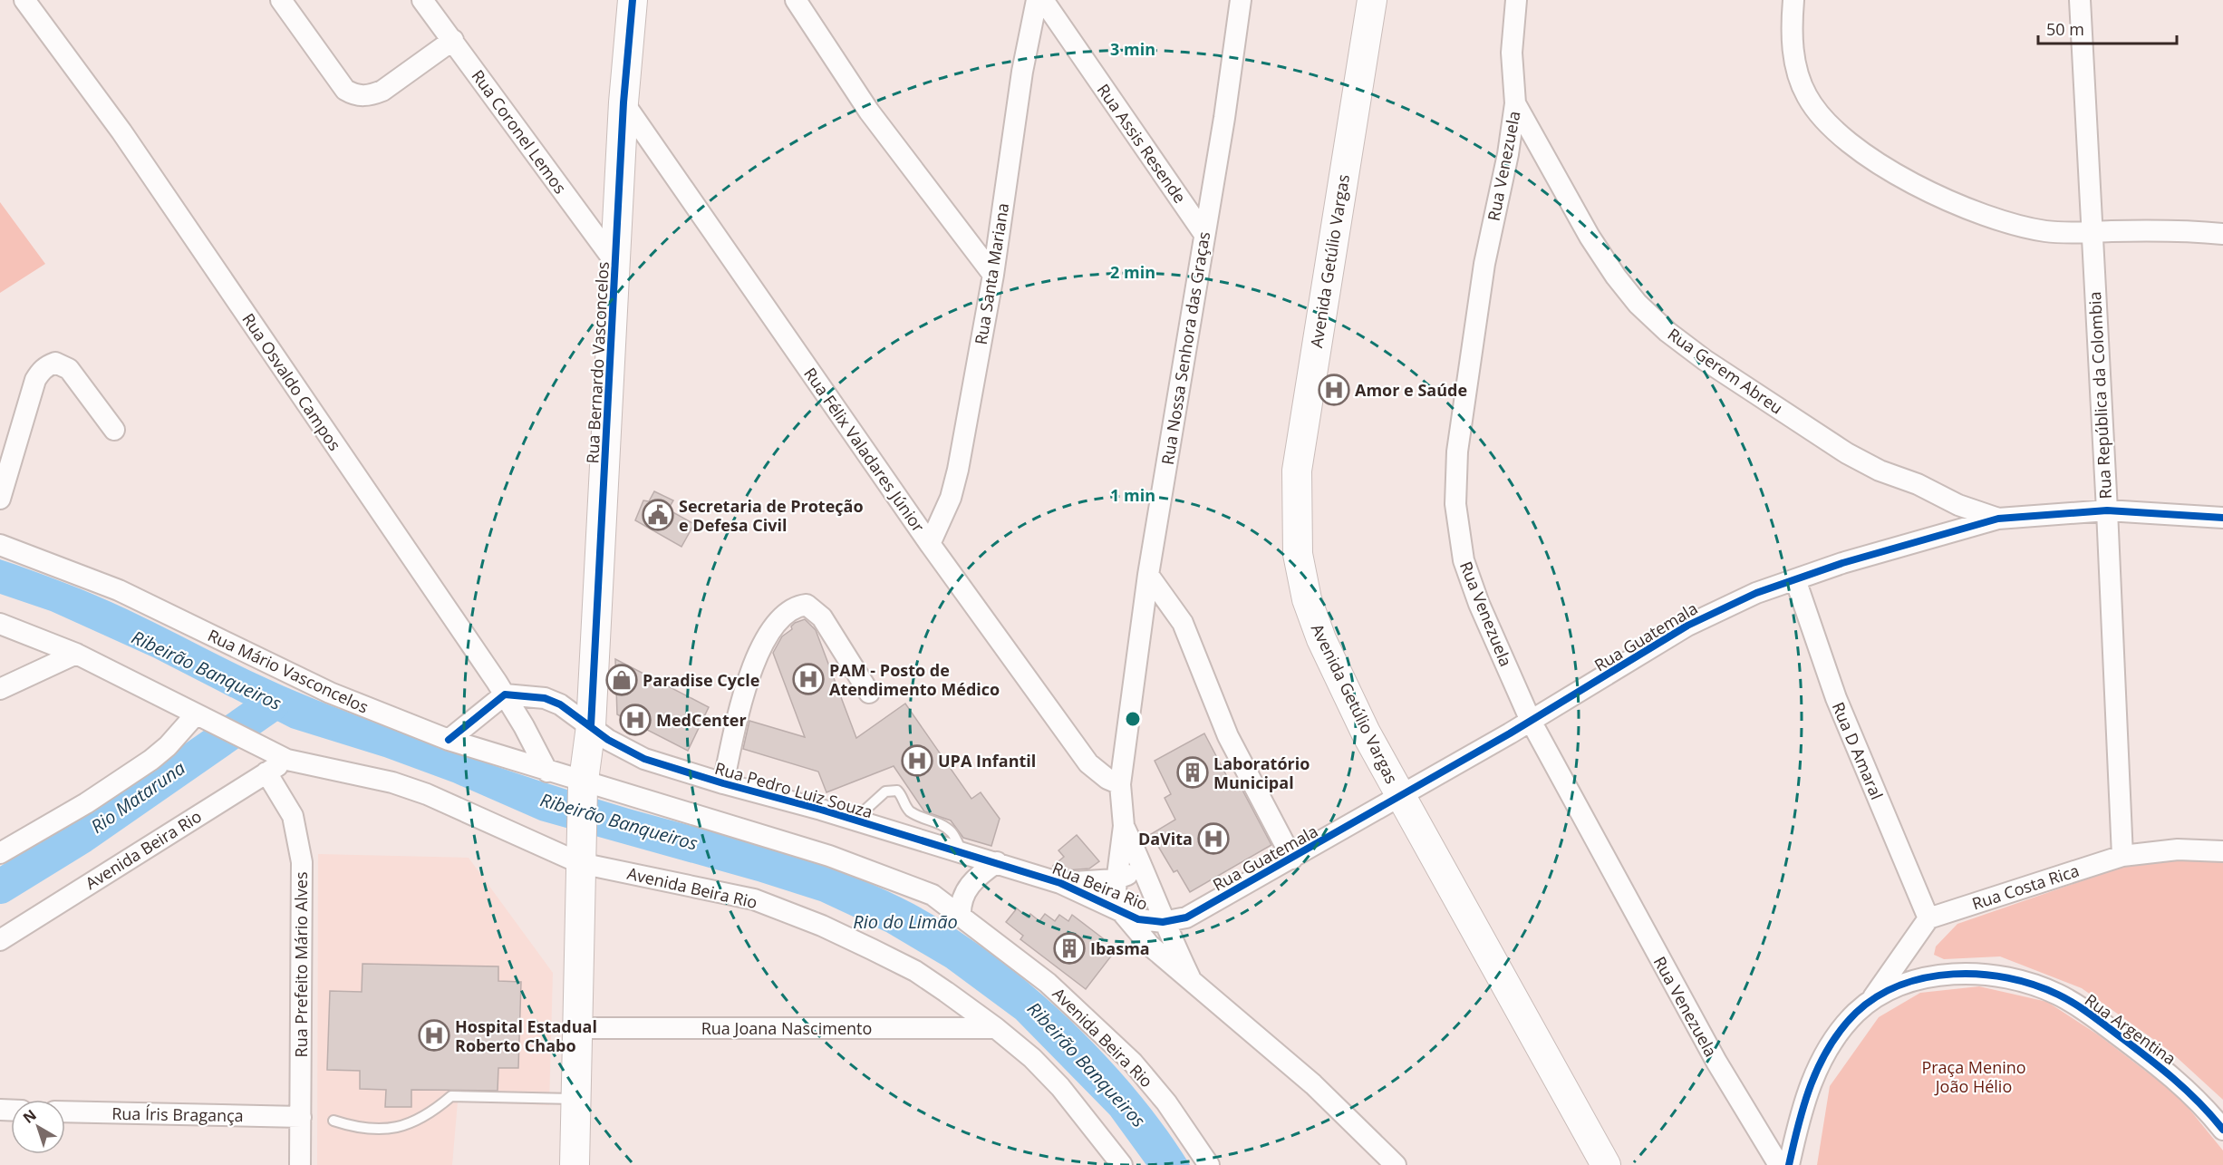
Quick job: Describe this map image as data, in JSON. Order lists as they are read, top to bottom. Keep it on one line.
{"streets":{"main road":["Avenida Getúlio Vargas","Rua Bernardo Vasconcelos"],"street":["Rua Coronel Lemos","Rua Assis Resende","Rua Venezuela","Rua Santa Mariana","Rua Nossa Senhora das Graças","Rua Gerem Abreu","Rua Osvaldo Campos","Rua República da Colombia","Rua Félix Valadares Júnior","Rua Guatemala","Rua Mário Vasconcelos","Rua D Amaral","Rua Pedro Luiz Souza","Avenida Beira Rio","Rua Beira Rio","Rua Costa Rica","Rua Prefeito Mário Alves","Rua Joana Nascimento","Rua Argentina","Rua Íris Bragança"]},"crossings":[["Rua Coronel Lemos","Rua Bernardo Vasconcelos"],["Rua Assis Resende","Rua Nossa Senhora das Graças"],["Rua Venezuela","Rua Gerem Abreu"],["Rua Venezuela","Rua Guatemala"],["Avenida Getúlio Vargas","Rua Guatemala"],["Rua Santa Mariana","Rua Félix Valadares Júnior"],["Rua Nossa Senhora das Graças","Rua Félix Valadares Júnior"],["Rua Nossa Senhora das Graças","Rua Beira Rio"],["Rua Bernardo Vasconcelos","Rua Félix Valadares Júnior"],["Rua Bernardo Vasconcelos","Rua Mário Vasconcelos"],["Rua Bernardo Vasconcelos","Rua Pedro Luiz Souza"],["Rua Bernardo Vasconcelos","Avenida Beira Rio"],["Rua Bernardo Vasconcelos","Rua Joana Nascimento"],["Rua Gerem Abreu","Rua Guatemala"],["Rua Osvaldo Campos","Rua Mário Vasconcelos"],["Rua Osvaldo Campos","Rua Pedro Luiz Souza"],["Rua República da Colombia","Rua Guatemala"],["Rua República da Colombia","Rua Costa Rica"],["Rua Guatemala","Rua D Amaral"],["Rua Guatemala","Rua Beira Rio"],["Rua Mário Vasconcelos","Avenida Beira Rio"],["Rua D Amaral","Rua Costa Rica"],["Rua Pedro Luiz Souza","Rua Beira Rio"],["Avenida Beira Rio","Rua Prefeito Mário Alves"],["Avenida Beira Rio","Rua Joana Nascimento"],["Rua Prefeito Mário Alves","Rua Íris Bragança"]],"water":["Ribeirão Banqueiros","Rio Mataruna","Rio do Limão"],"parks":["Praça Menino João Hélio"],"places":{"hospital":["Amor e Saúde","PAM - Posto de Atendimento Médico","MedCenter","UPA Infantil","DaVita","Hospital Estadual Roberto Chabo"],"public building":["Secretaria de Proteção e Defesa Civil"],"shop":["Paradise Cycle"],"building":["Laboratório Municipal","Ibasma"]},"scale_bar":"50 m","north":"top left","rings":["3 min","2 min","1 min"]}
